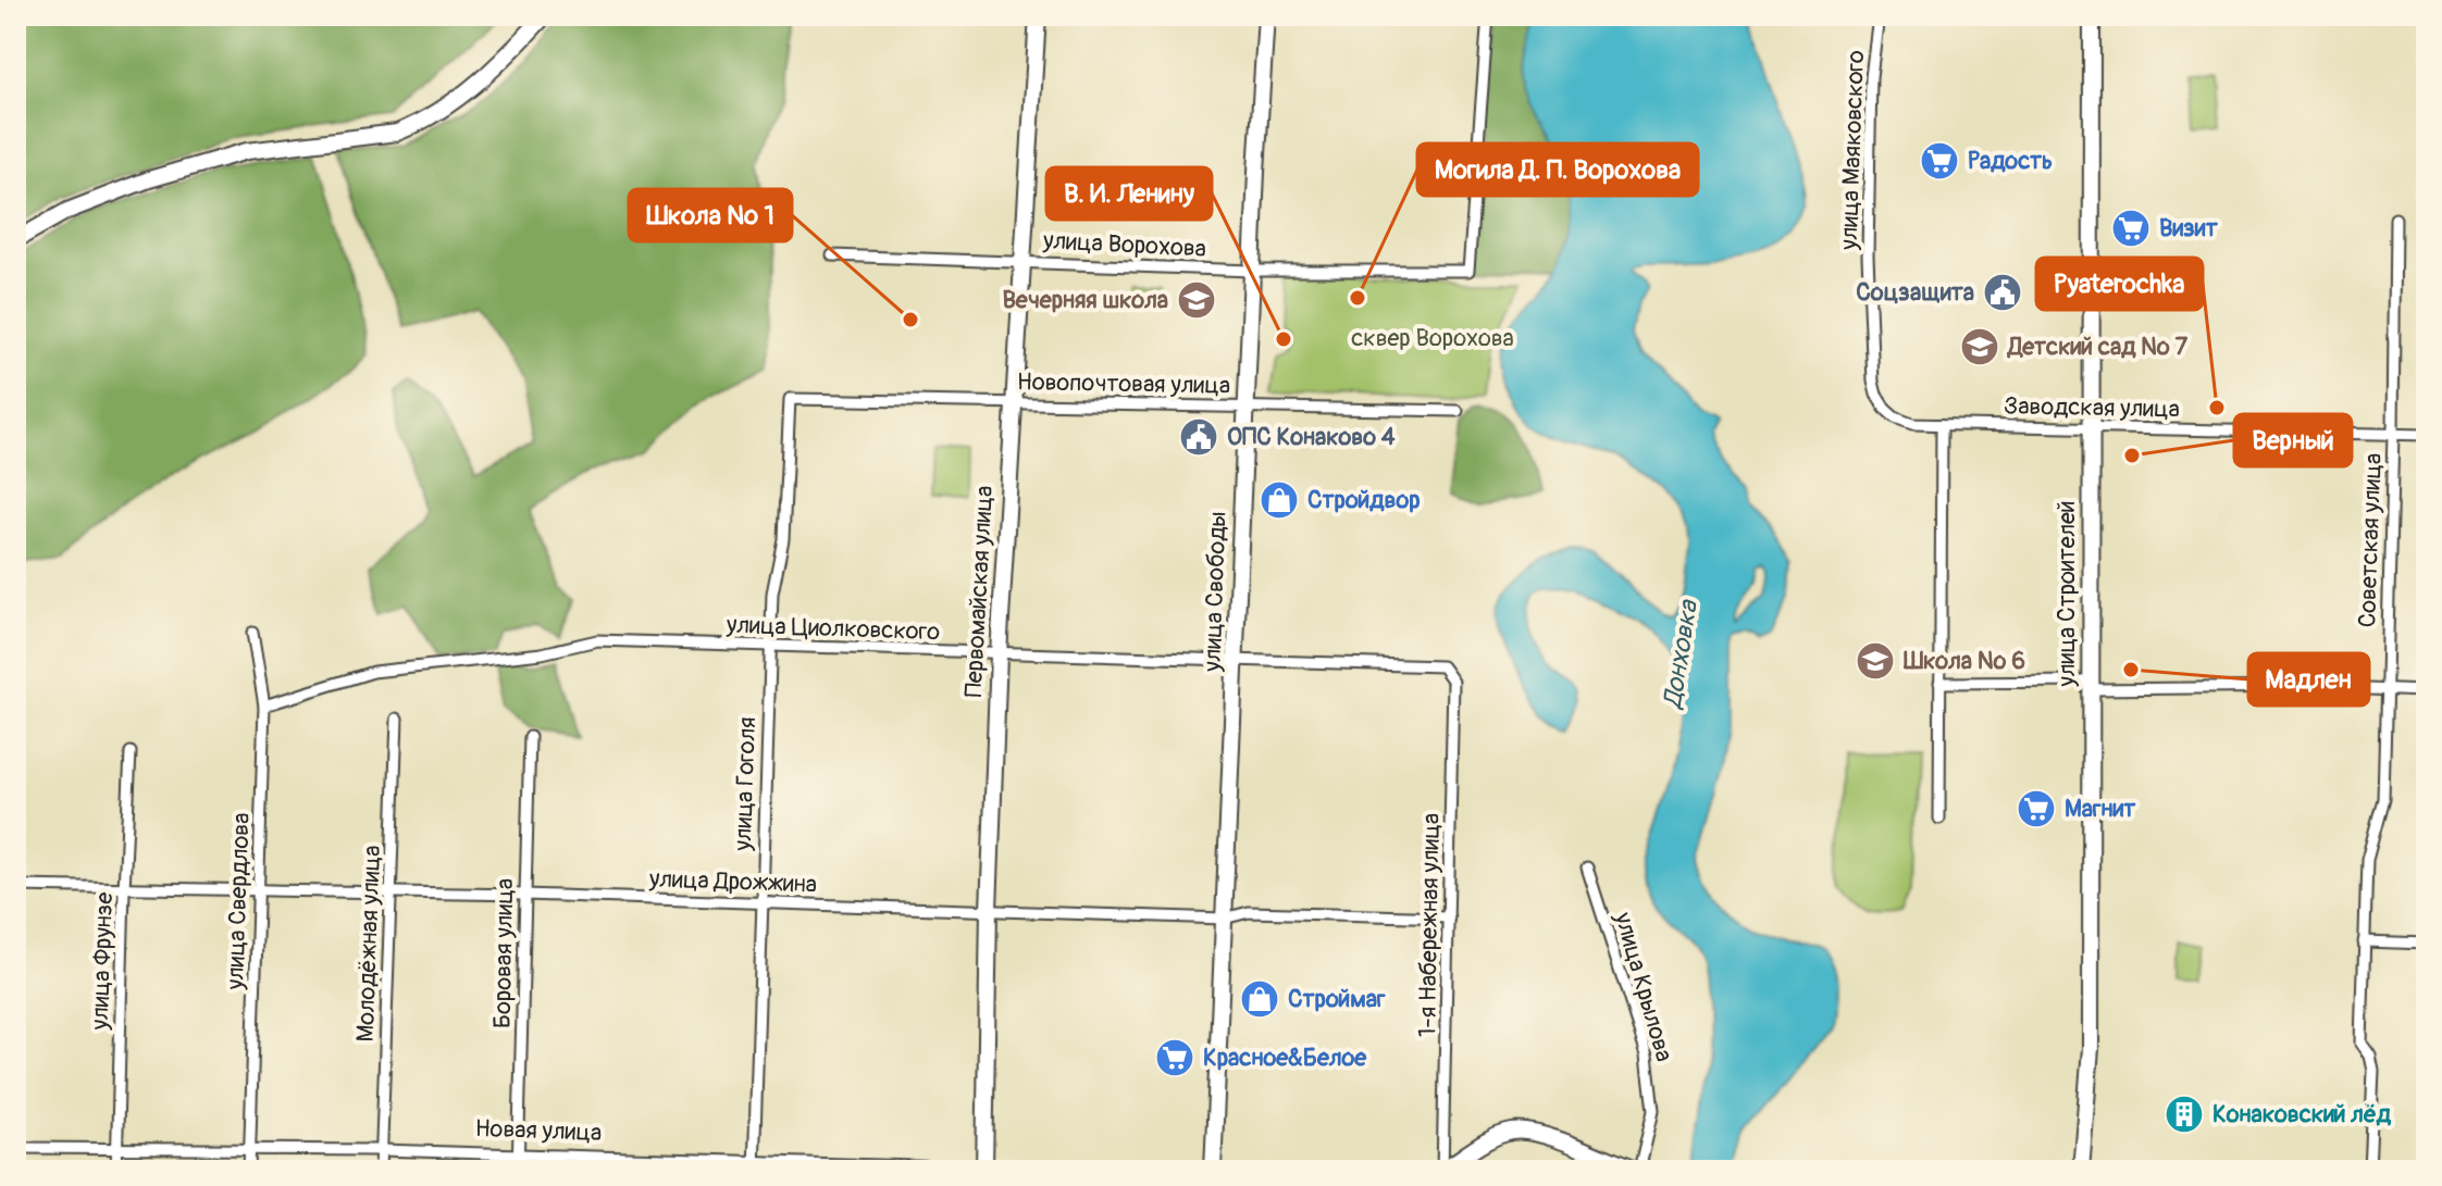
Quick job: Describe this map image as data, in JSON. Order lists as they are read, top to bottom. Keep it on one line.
{"streets":{"main road":["Первомайская улица","улица Свободы","улица Строителей","Новая улица"],"street":["улица Маяковского","улица Ворохова","Новопочтовая улица","Заводская улица","Советская улица","улица Циолковского","улица Гоголя","улица Дрожжина","улица Свердлова","1-я Набережная улица","Молодёжная улица","Боровая улица","улица Фрунзе","улица Крылова"]},"crossings":[["улица Маяковского","Заводская улица"],["улица Ворохова","Первомайская улица"],["улица Ворохова","улица Свободы"],["Новопочтовая улица","Первомайская улица"],["Новопочтовая улица","улица Свободы"],["Новопочтовая улица","улица Гоголя"],["Заводская улица","Советская улица"],["Заводская улица","улица Строителей"],["Первомайская улица","улица Циолковского"],["Первомайская улица","улица Дрожжина"],["Первомайская улица","Новая улица"],["улица Свободы","улица Циолковского"],["улица Свободы","улица Дрожжина"],["улица Циолковского","улица Гоголя"],["улица Циолковского","улица Свердлова"],["улица Циолковского","1-я Набережная улица"],["улица Гоголя","улица Дрожжина"],["улица Гоголя","Новая улица"],["улица Дрожжина","улица Свердлова"],["улица Дрожжина","1-я Набережная улица"],["улица Дрожжина","Молодёжная улица"],["улица Дрожжина","Боровая улица"],["улица Дрожжина","улица Фрунзе"],["улица Свердлова","Новая улица"],["Молодёжная улица","Новая улица"],["Боровая улица","Новая улица"],["улица Фрунзе","Новая улица"]],"water":["Донховка"],"parks":["сквер Ворохова"],"places":{"supermarket":["Радость","Визит","Магнит","Красное&Белое"],"public building":["Соцзащита","ОПС Конаково 4"],"other":["Могила Д. П. Ворохова","Школа № 1","В. И. Ленину","Pyaterochka","Верный","Мадлен"],"school or university":["Вечерняя школа","Детский сад № 7","Школа № 6"],"shop":["Стройдвор","Строймаг"],"building":["Конаковский лёд"]}}
